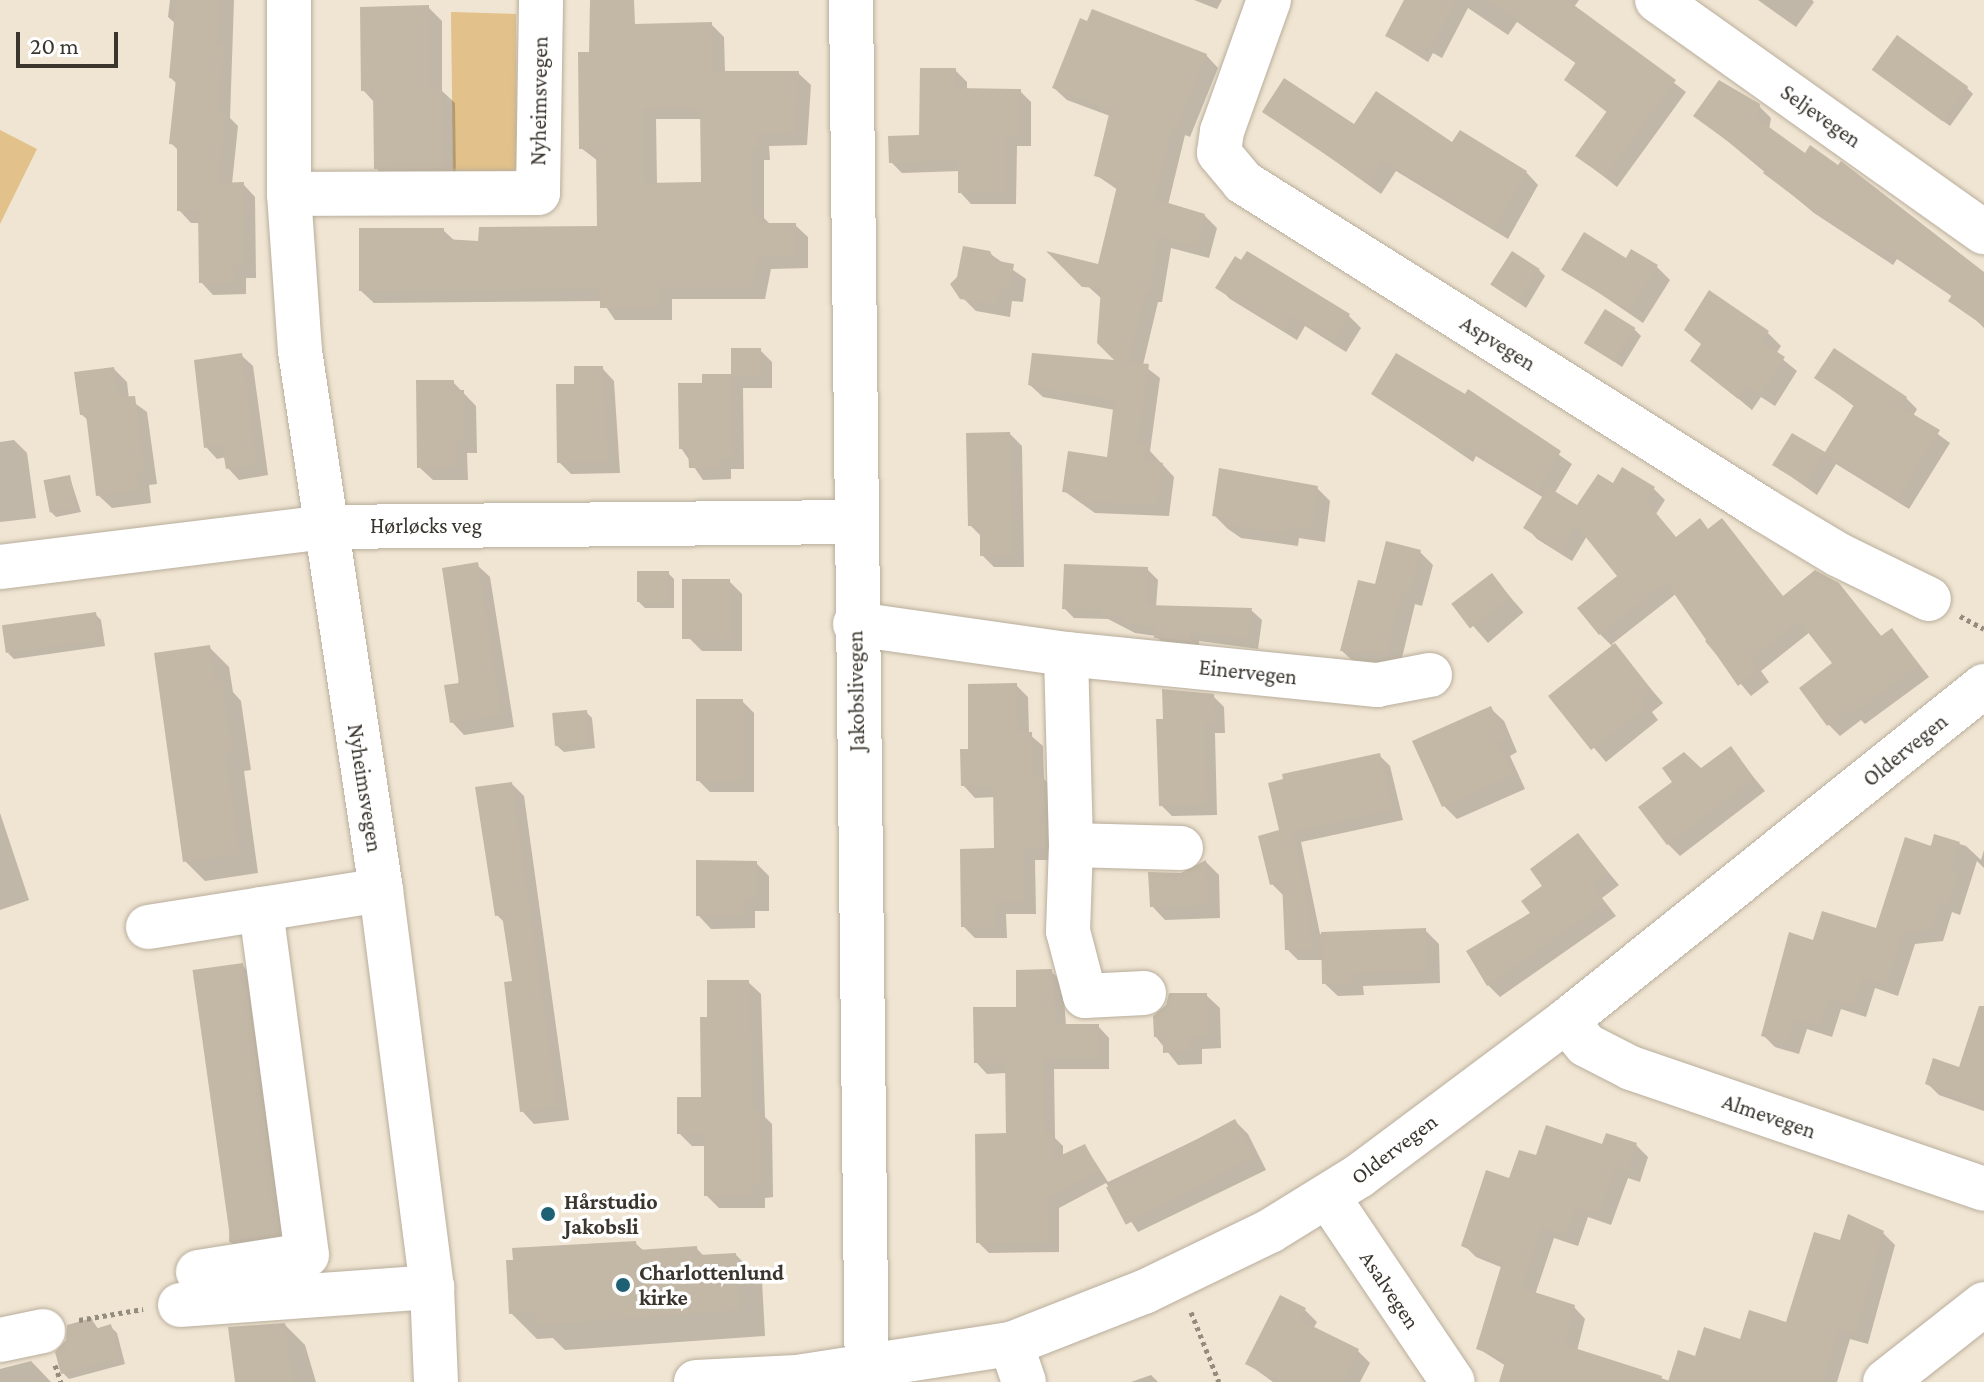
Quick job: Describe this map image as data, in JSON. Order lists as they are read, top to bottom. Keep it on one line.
{"streets":{"street":["Nyheimsvegen","Seljevegen","Aspvegen","Hørløcks veg","Einervegen","Jakobslivegen","Oldervegen","Almevegen","Asalvegen"]},"crossings":[["Nyheimsvegen","Hørløcks veg"],["Hørløcks veg","Jakobslivegen"],["Einervegen","Jakobslivegen"],["Jakobslivegen","Oldervegen"],["Oldervegen","Almevegen"],["Oldervegen","Asalvegen"]],"places":["Hårstudio Jakobsli","Charlottenlund kirke"],"scale_bar":"20 m"}
